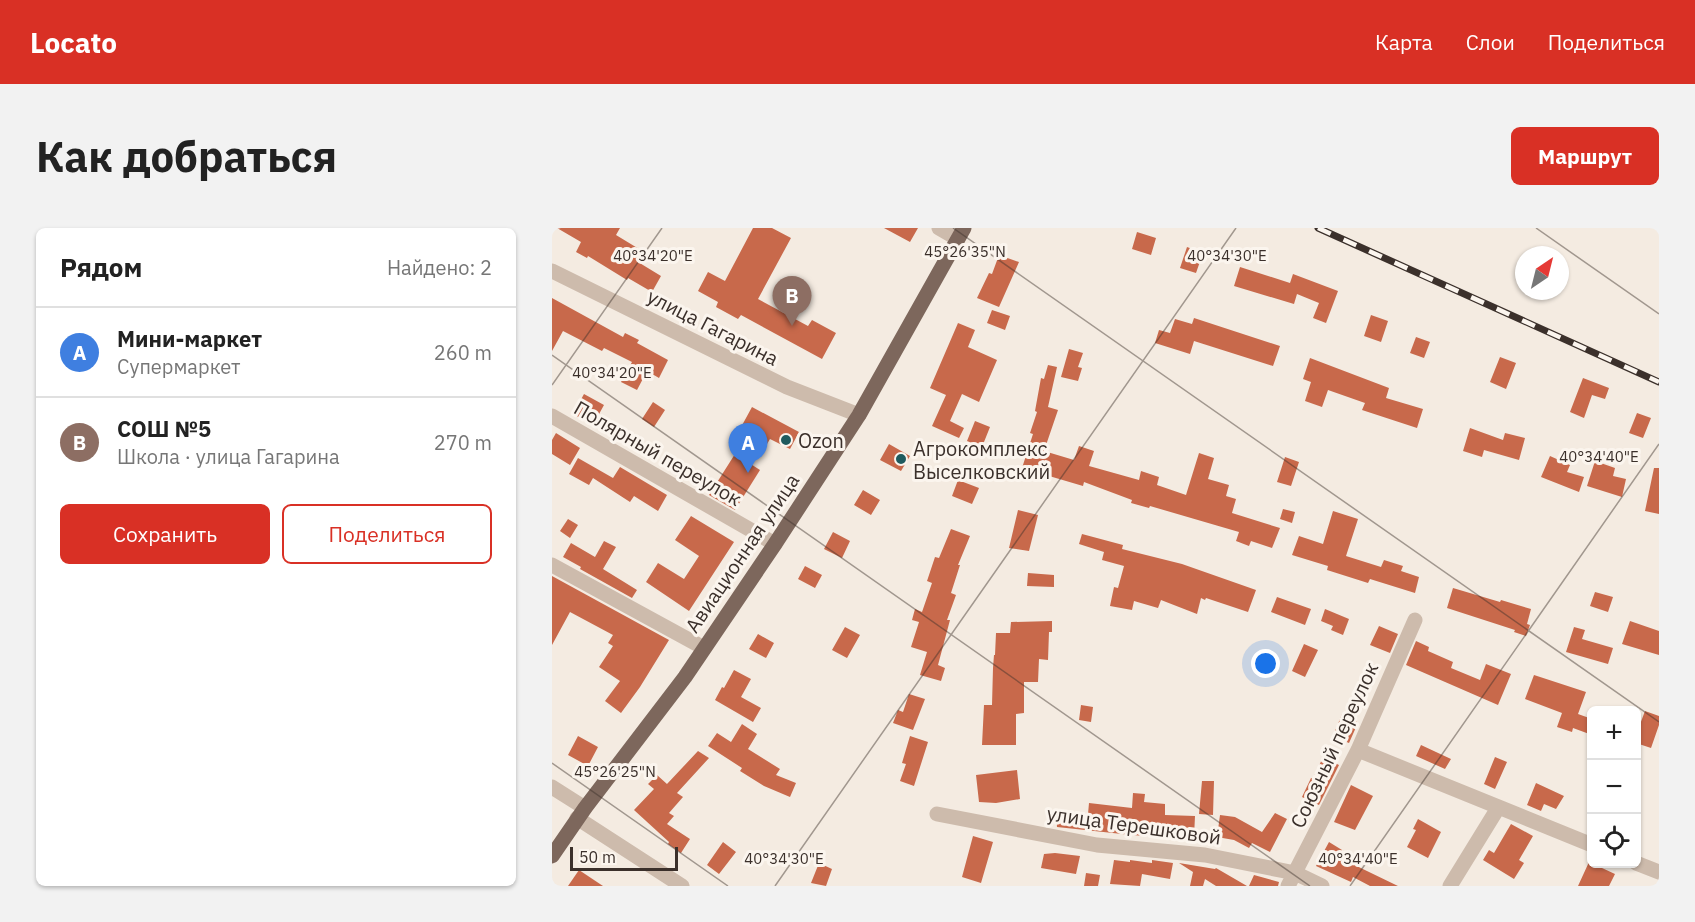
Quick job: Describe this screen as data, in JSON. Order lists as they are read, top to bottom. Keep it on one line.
{"streets":{"main road":["Авиационная улица"],"street":["улица Гагарина","Полярный переулок","Союзный переулок","улица Терешковой"]},"crossings":[["улица Гагарина","Авиационная улица"],["Полярный переулок","Авиационная улица"],["Союзный переулок","улица Терешковой"]],"places":["Ozon","Агрокомплекс Выселковский"],"scale_bar":"50 m","north":"top right","page":{"header":"Locato","nav":["Карта","Слои","Поделиться"],"buttons":["Маршрут",["Сохранить","Поделиться"]],"title":"Как добраться","heading":["Рядом","Найдено: 2"],"pins":["B","A"],"list":[{"mark":"A","name":"Мини-маркет","note":"Супермаркет","value":"260 m"},{"mark":"B","name":"СОШ №5","note":"Школа · улица Гагарина","value":"270 m"}],"map_buttons":["+","−"],"scale":"50 m"},"coordinates":["45°26'35\"N","40°34'20\"E","40°34'30\"E","40°34'40\"E","45°26'25\"N"]}
